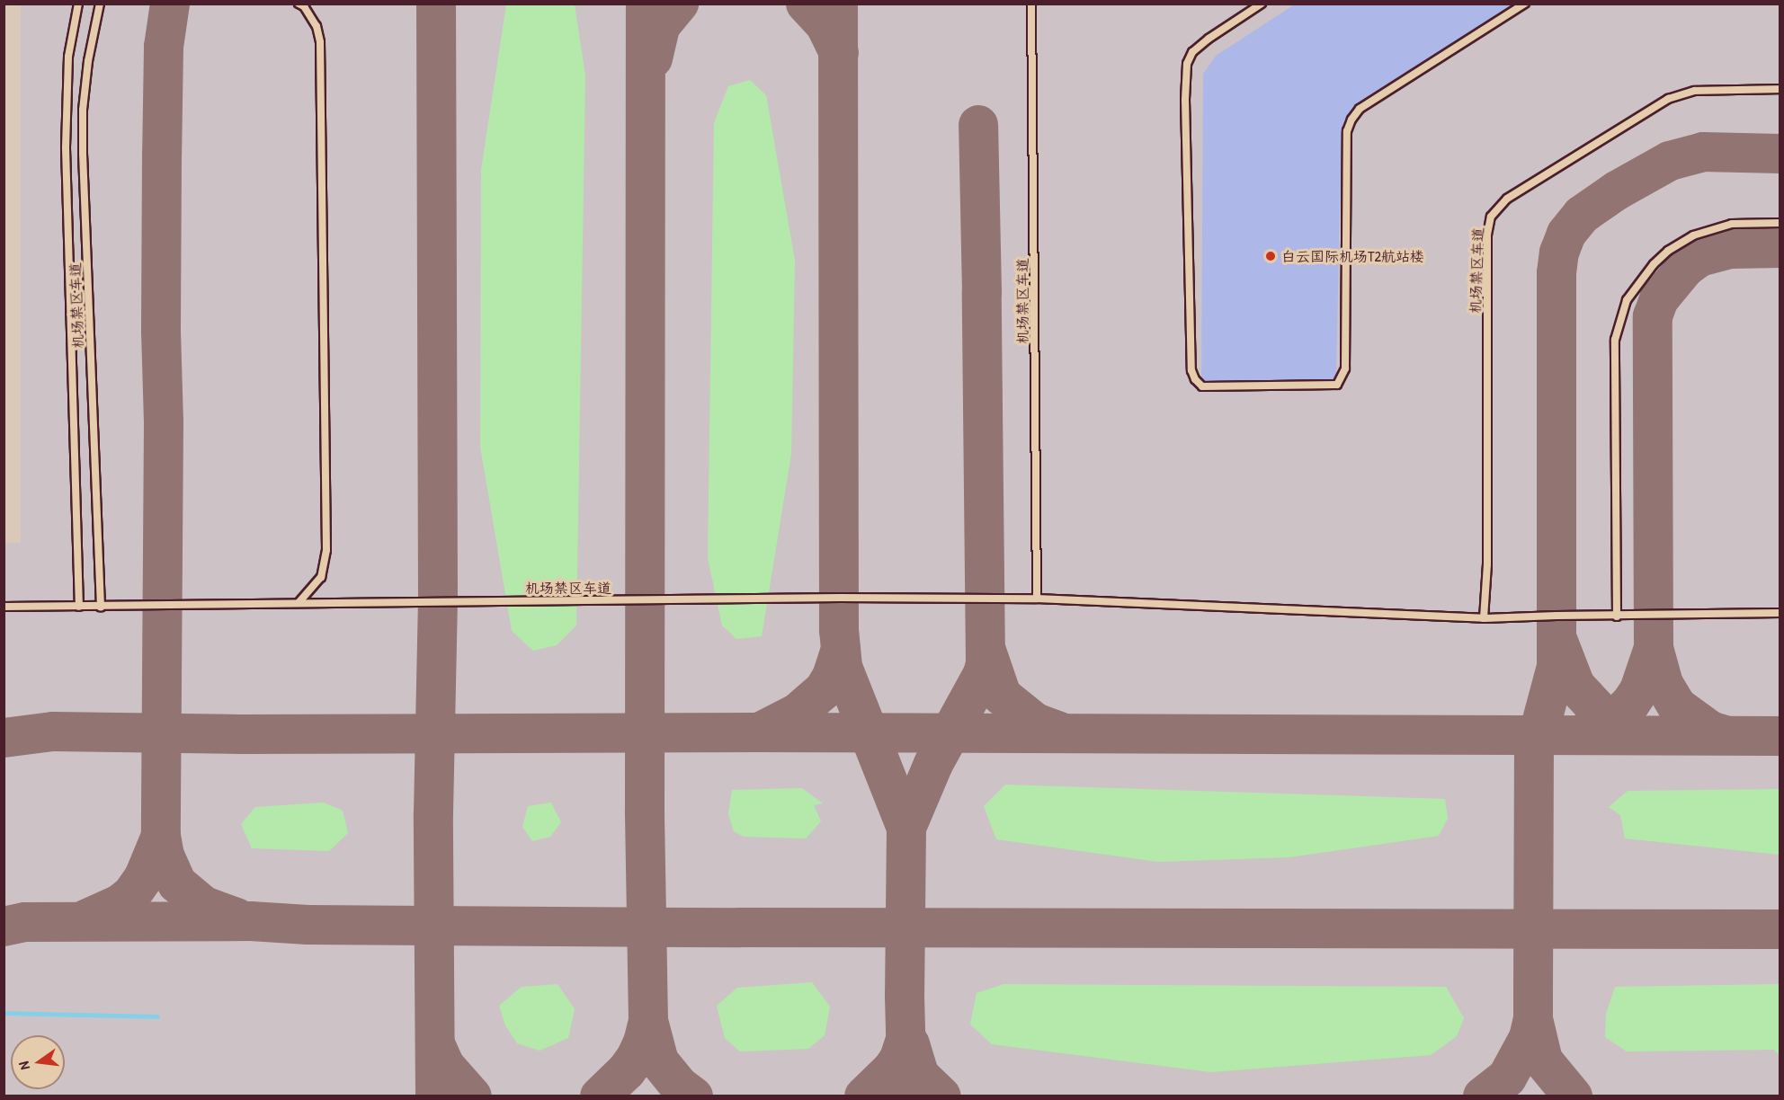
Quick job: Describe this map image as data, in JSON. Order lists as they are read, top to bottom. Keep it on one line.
{"streets":{"lane":["机场禁区车道"]},"places":["白云国际机场T2航站楼"],"north":"left"}
